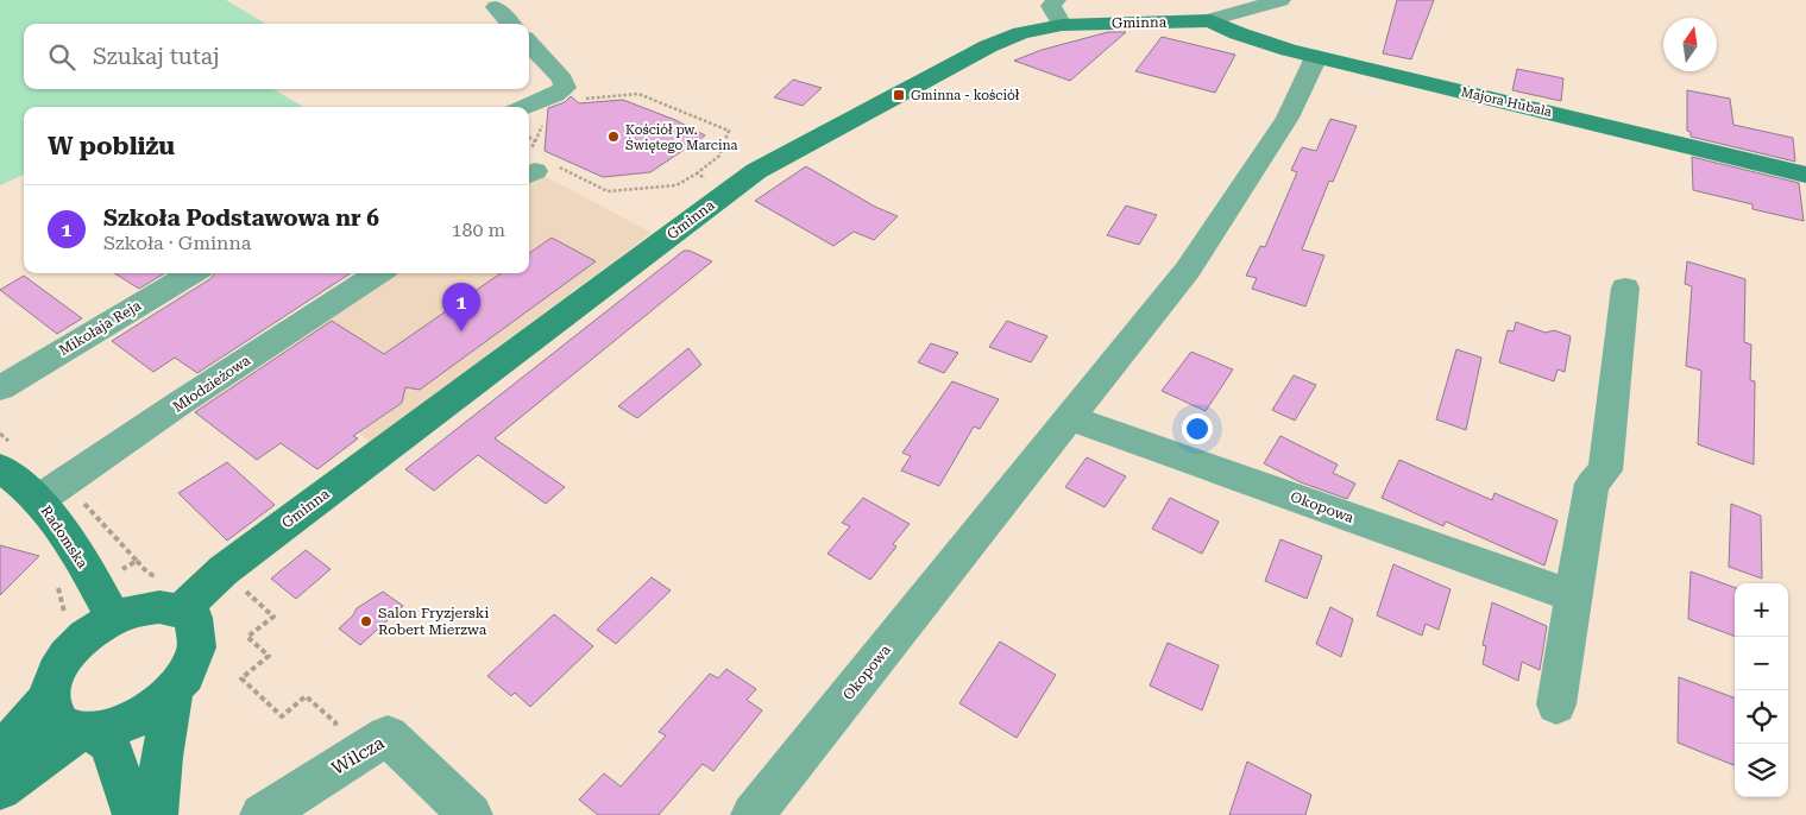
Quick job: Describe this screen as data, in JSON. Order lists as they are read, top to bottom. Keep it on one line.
{"streets":{"street":["Gminna","Majora Hubala","Mikołaja Reja","Młodzieżowa","Okopowa","Radomska","Wilcza"]},"crossings":[["Gminna","Majora Hubala"],["Gminna","Radomska"],["Majora Hubala","Okopowa"],["Młodzieżowa","Radomska"]],"places":{"transit":["Gminna - kościół"],"other":["Kościół pw. Świętego Marcina","Salon Fryzjerski Robert Mierzwa"]},"north":"top","page":{"search":"Szukaj tutaj","heading":"W pobliżu","list":[{"mark":"1","name":"Szkoła Podstawowa nr 6","note":"Szkoła · Gminna","value":"180 m"}],"pins":"1","map_buttons":["+","−"]}}
